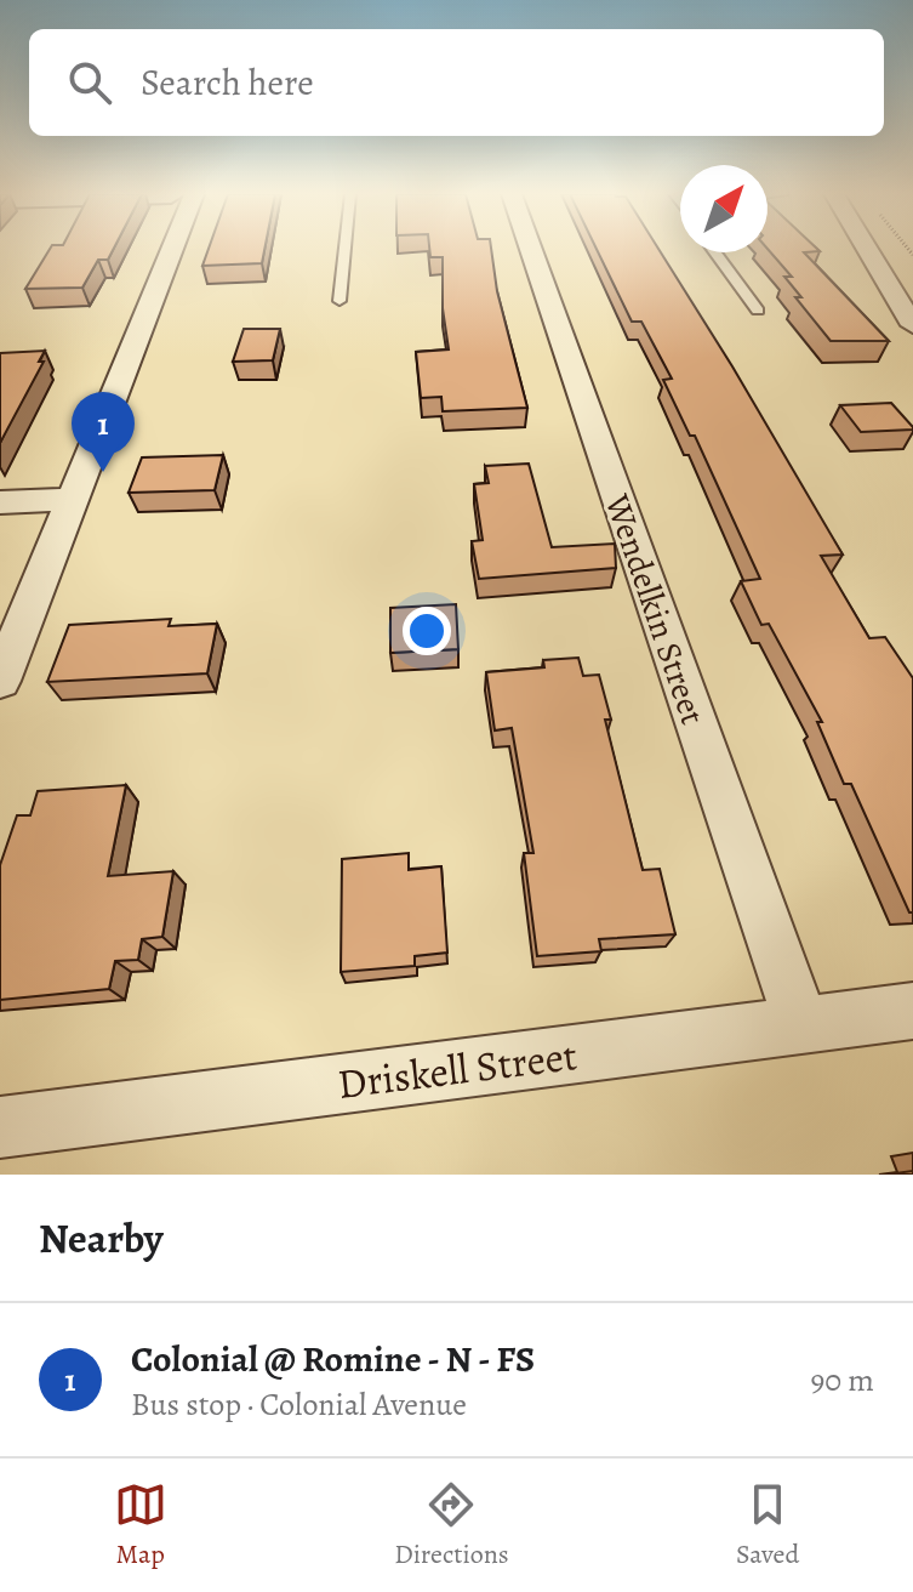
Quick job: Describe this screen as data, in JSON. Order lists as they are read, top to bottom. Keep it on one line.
{"streets":{"street":["Wendelkin Street","Driskell Street"]},"crossings":[["Wendelkin Street","Driskell Street"]],"north":"top right","page":{"search":"Search here","pins":"1","heading":"Nearby","list":[{"mark":"1","name":"Colonial @ Romine - N - FS","note":"Bus stop · Colonial Avenue","value":"90 m"}],"nav":["Map","Directions","Saved"]}}
